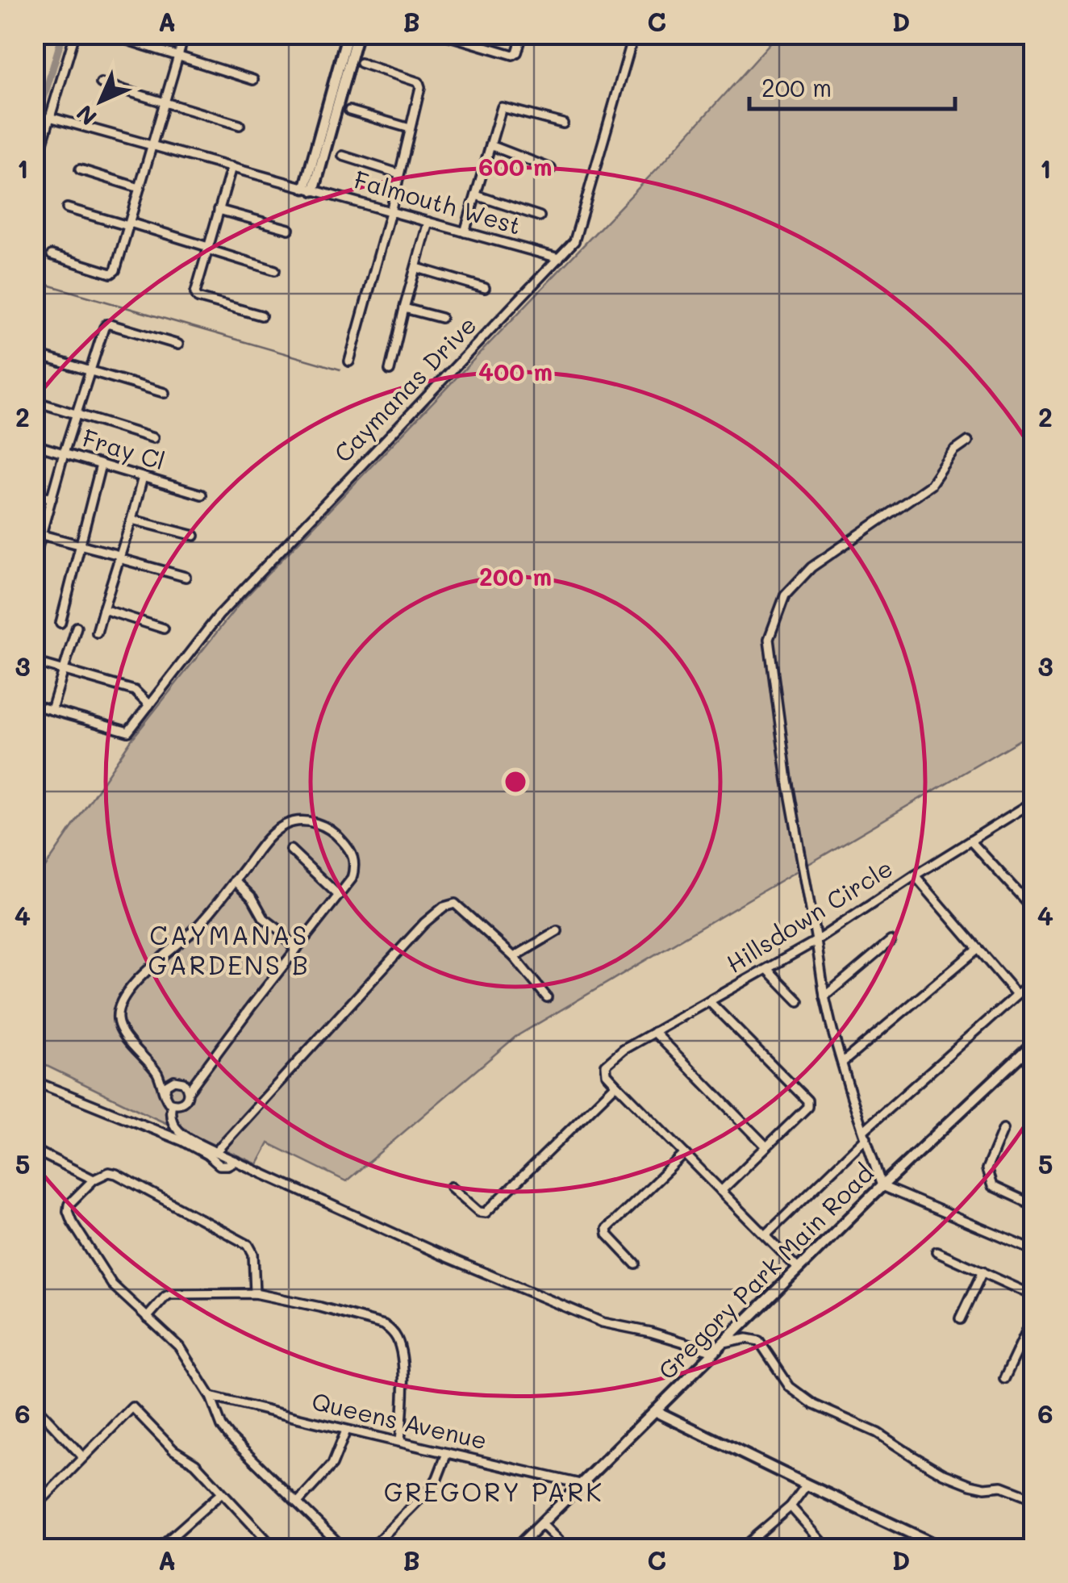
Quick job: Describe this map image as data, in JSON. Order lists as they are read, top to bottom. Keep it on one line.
{"streets":{"street":["Falmouth West","Caymanas Drive","Fray Cl","Hillsdown Circle","Gregory Park Main Road","Queens Avenue"]},"crossings":[["Falmouth West","Caymanas Drive"]],"districts":["CAYMANAS GARDENS B","GREGORY PARK"],"scale_bar":"200 m","north":"bottom left","grid":{"columns":["A","B","C","D"],"rows":["1","2","3","4","5","6"]},"rings":["600 m","400 m","200 m"]}
